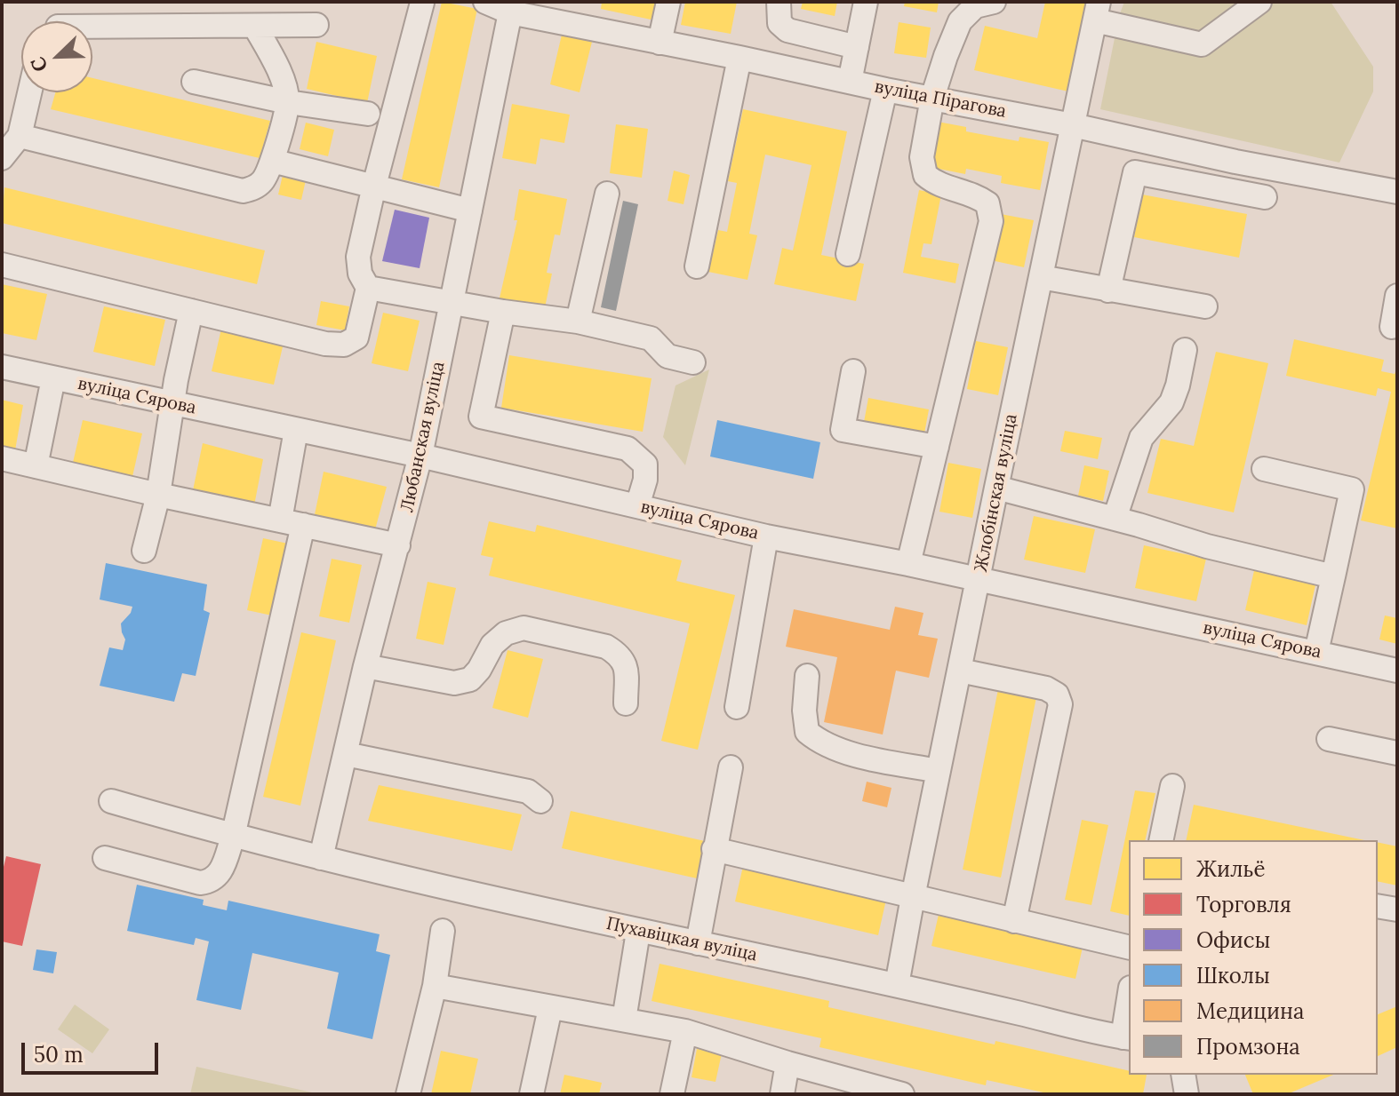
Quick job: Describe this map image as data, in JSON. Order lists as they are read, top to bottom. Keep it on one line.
{"streets":{"street":["вуліца Пірагова","вуліца Сярова","Любанская вуліца","Жлобінская вуліца","Пухавіцкая вуліца"]},"crossings":[["вуліца Пірагова","Любанская вуліца"],["вуліца Пірагова","Жлобінская вуліца"],["вуліца Сярова","Любанская вуліца"],["вуліца Сярова","Жлобінская вуліца"],["Любанская вуліца","Пухавіцкая вуліца"],["Жлобінская вуліца","Пухавіцкая вуліца"]],"legend":["Жильё","Торговля","Офисы","Школы","Медицина","Промзона"],"scale_bar":"50 m","north":"bottom left"}
